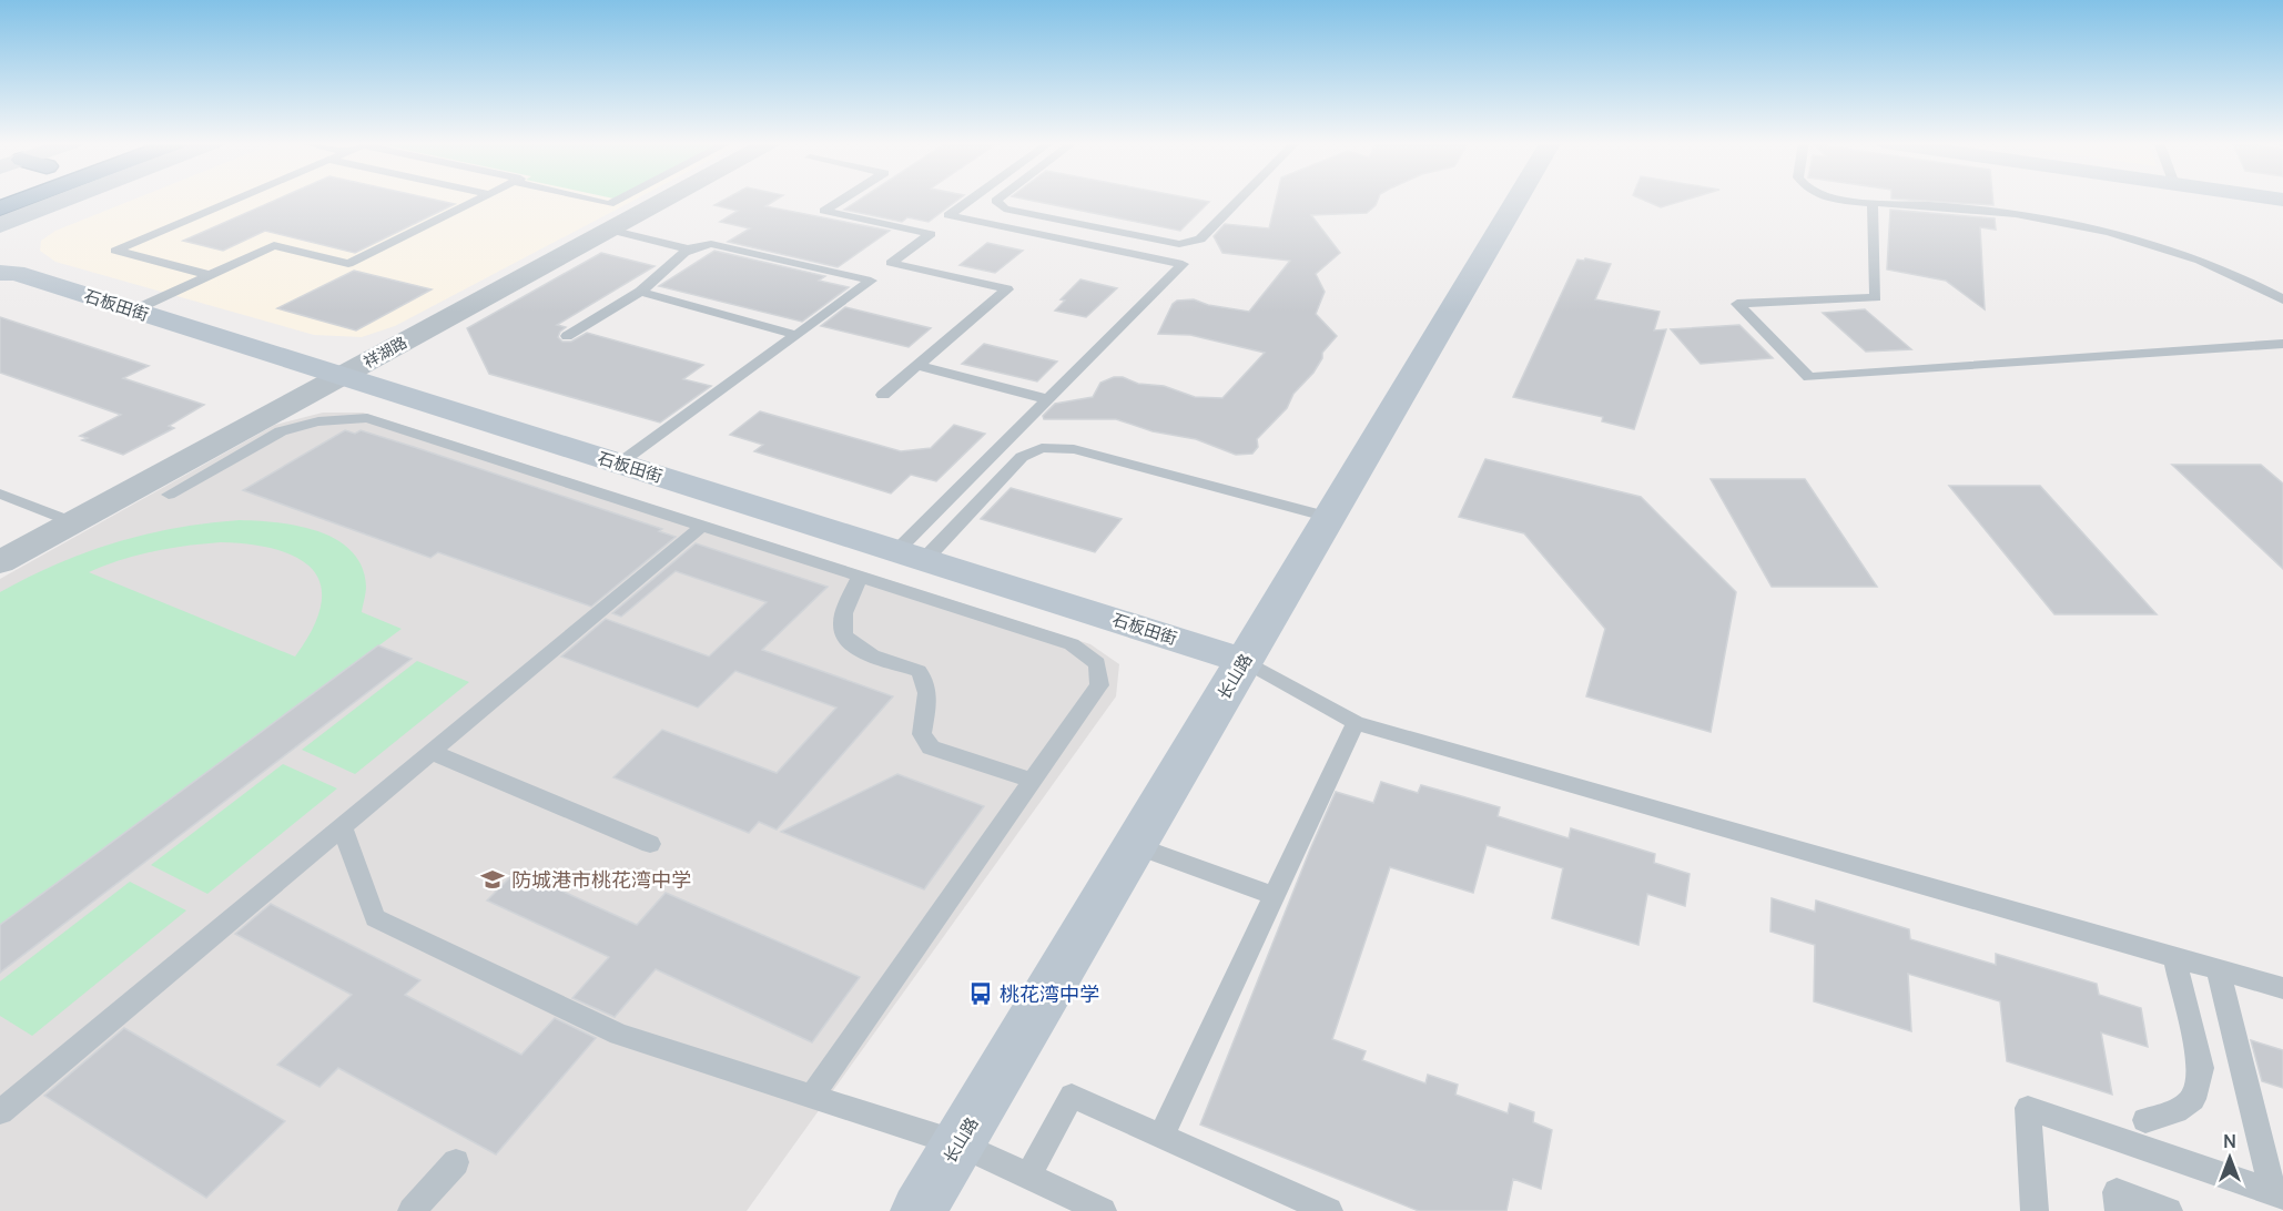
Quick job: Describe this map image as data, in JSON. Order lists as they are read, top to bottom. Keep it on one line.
{"streets":{"street":["石板田街","祥湖路","长山路"]},"crossings":[["石板田街","祥湖路"],["石板田街","长山路"]],"places":{"school or university":["防城港市桃花湾中学"],"bus stop":["桃花湾中学"]},"north":"top"}
